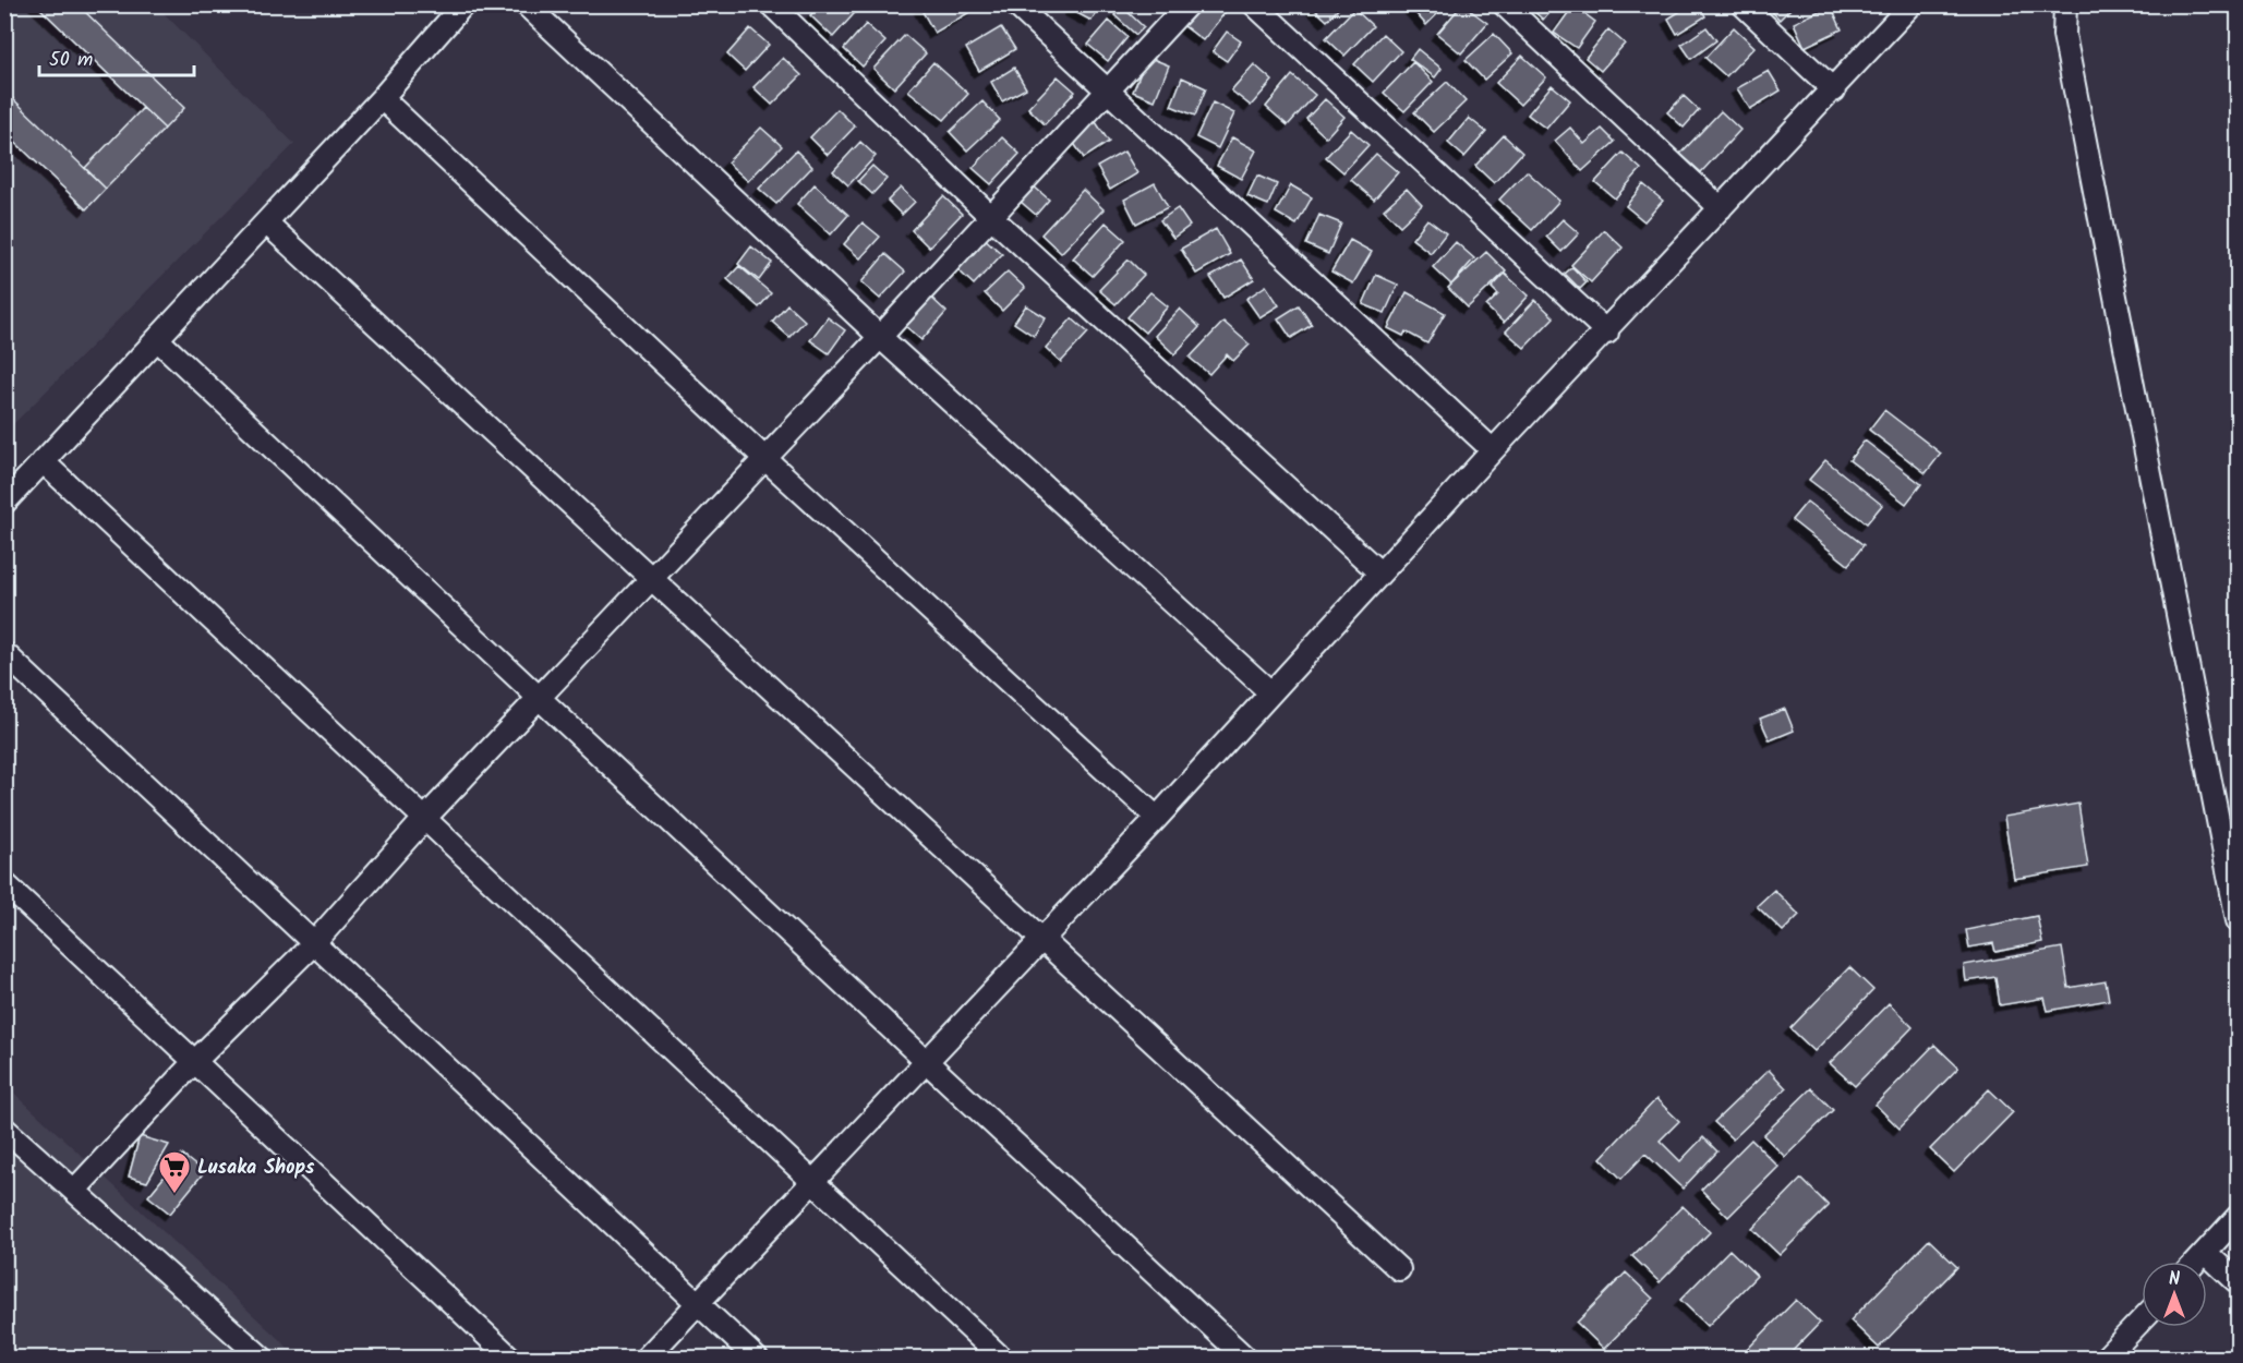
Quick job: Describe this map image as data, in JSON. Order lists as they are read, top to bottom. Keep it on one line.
{"places":{"supermarket":["Lusaka Shops"]},"scale_bar":"50 m","north":"top"}
